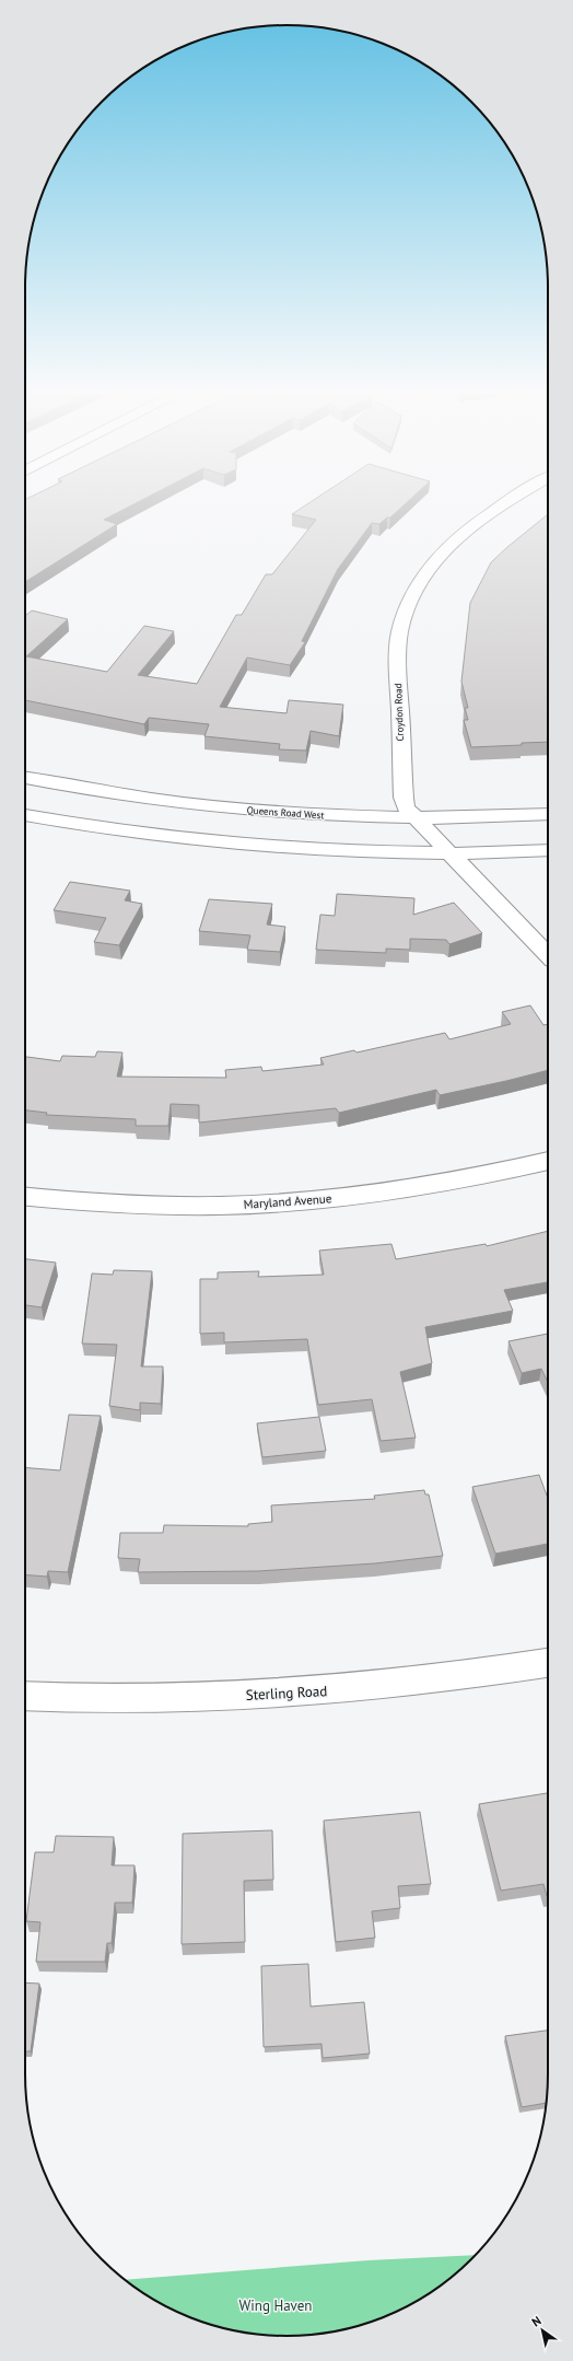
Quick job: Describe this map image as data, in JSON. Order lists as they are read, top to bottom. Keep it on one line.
{"streets":{"street":["Croydon Road","Queens Road West","Maryland Avenue","Sterling Road"]},"crossings":[["Croydon Road","Queens Road West"]],"parks":["Wing Haven"],"north":"top left"}
